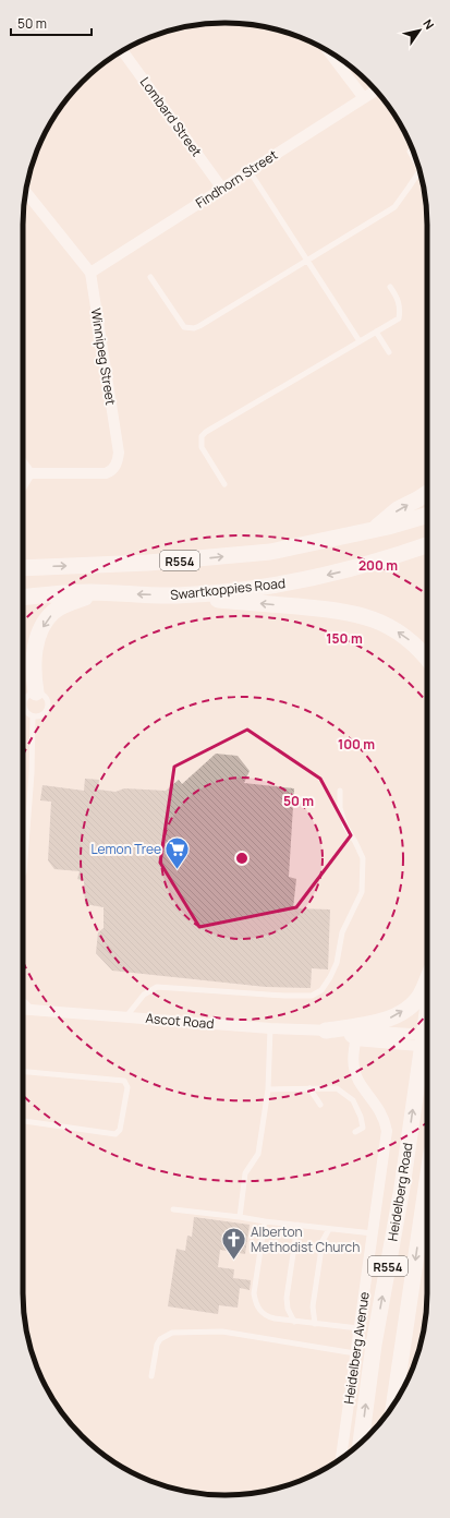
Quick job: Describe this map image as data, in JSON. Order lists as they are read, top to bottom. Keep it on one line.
{"streets":{"main road":["R554","Swartkoppies Road","Heidelberg Road"],"street":["Lombard Street","Findhorn Street","Winnipeg Street","Ascot Road","Heidelberg Avenue"]},"crossings":[["Lombard Street","Findhorn Street"],["Findhorn Street","Winnipeg Street"],["Ascot Road","Heidelberg Road"],["Ascot Road","Heidelberg Avenue"]],"places":{"supermarket":["Lemon Tree"],"church":["Alberton Methodist Church"]},"scale_bar":"50 m","north":"top right","rings":["200 m","150 m","100 m","50 m"]}
